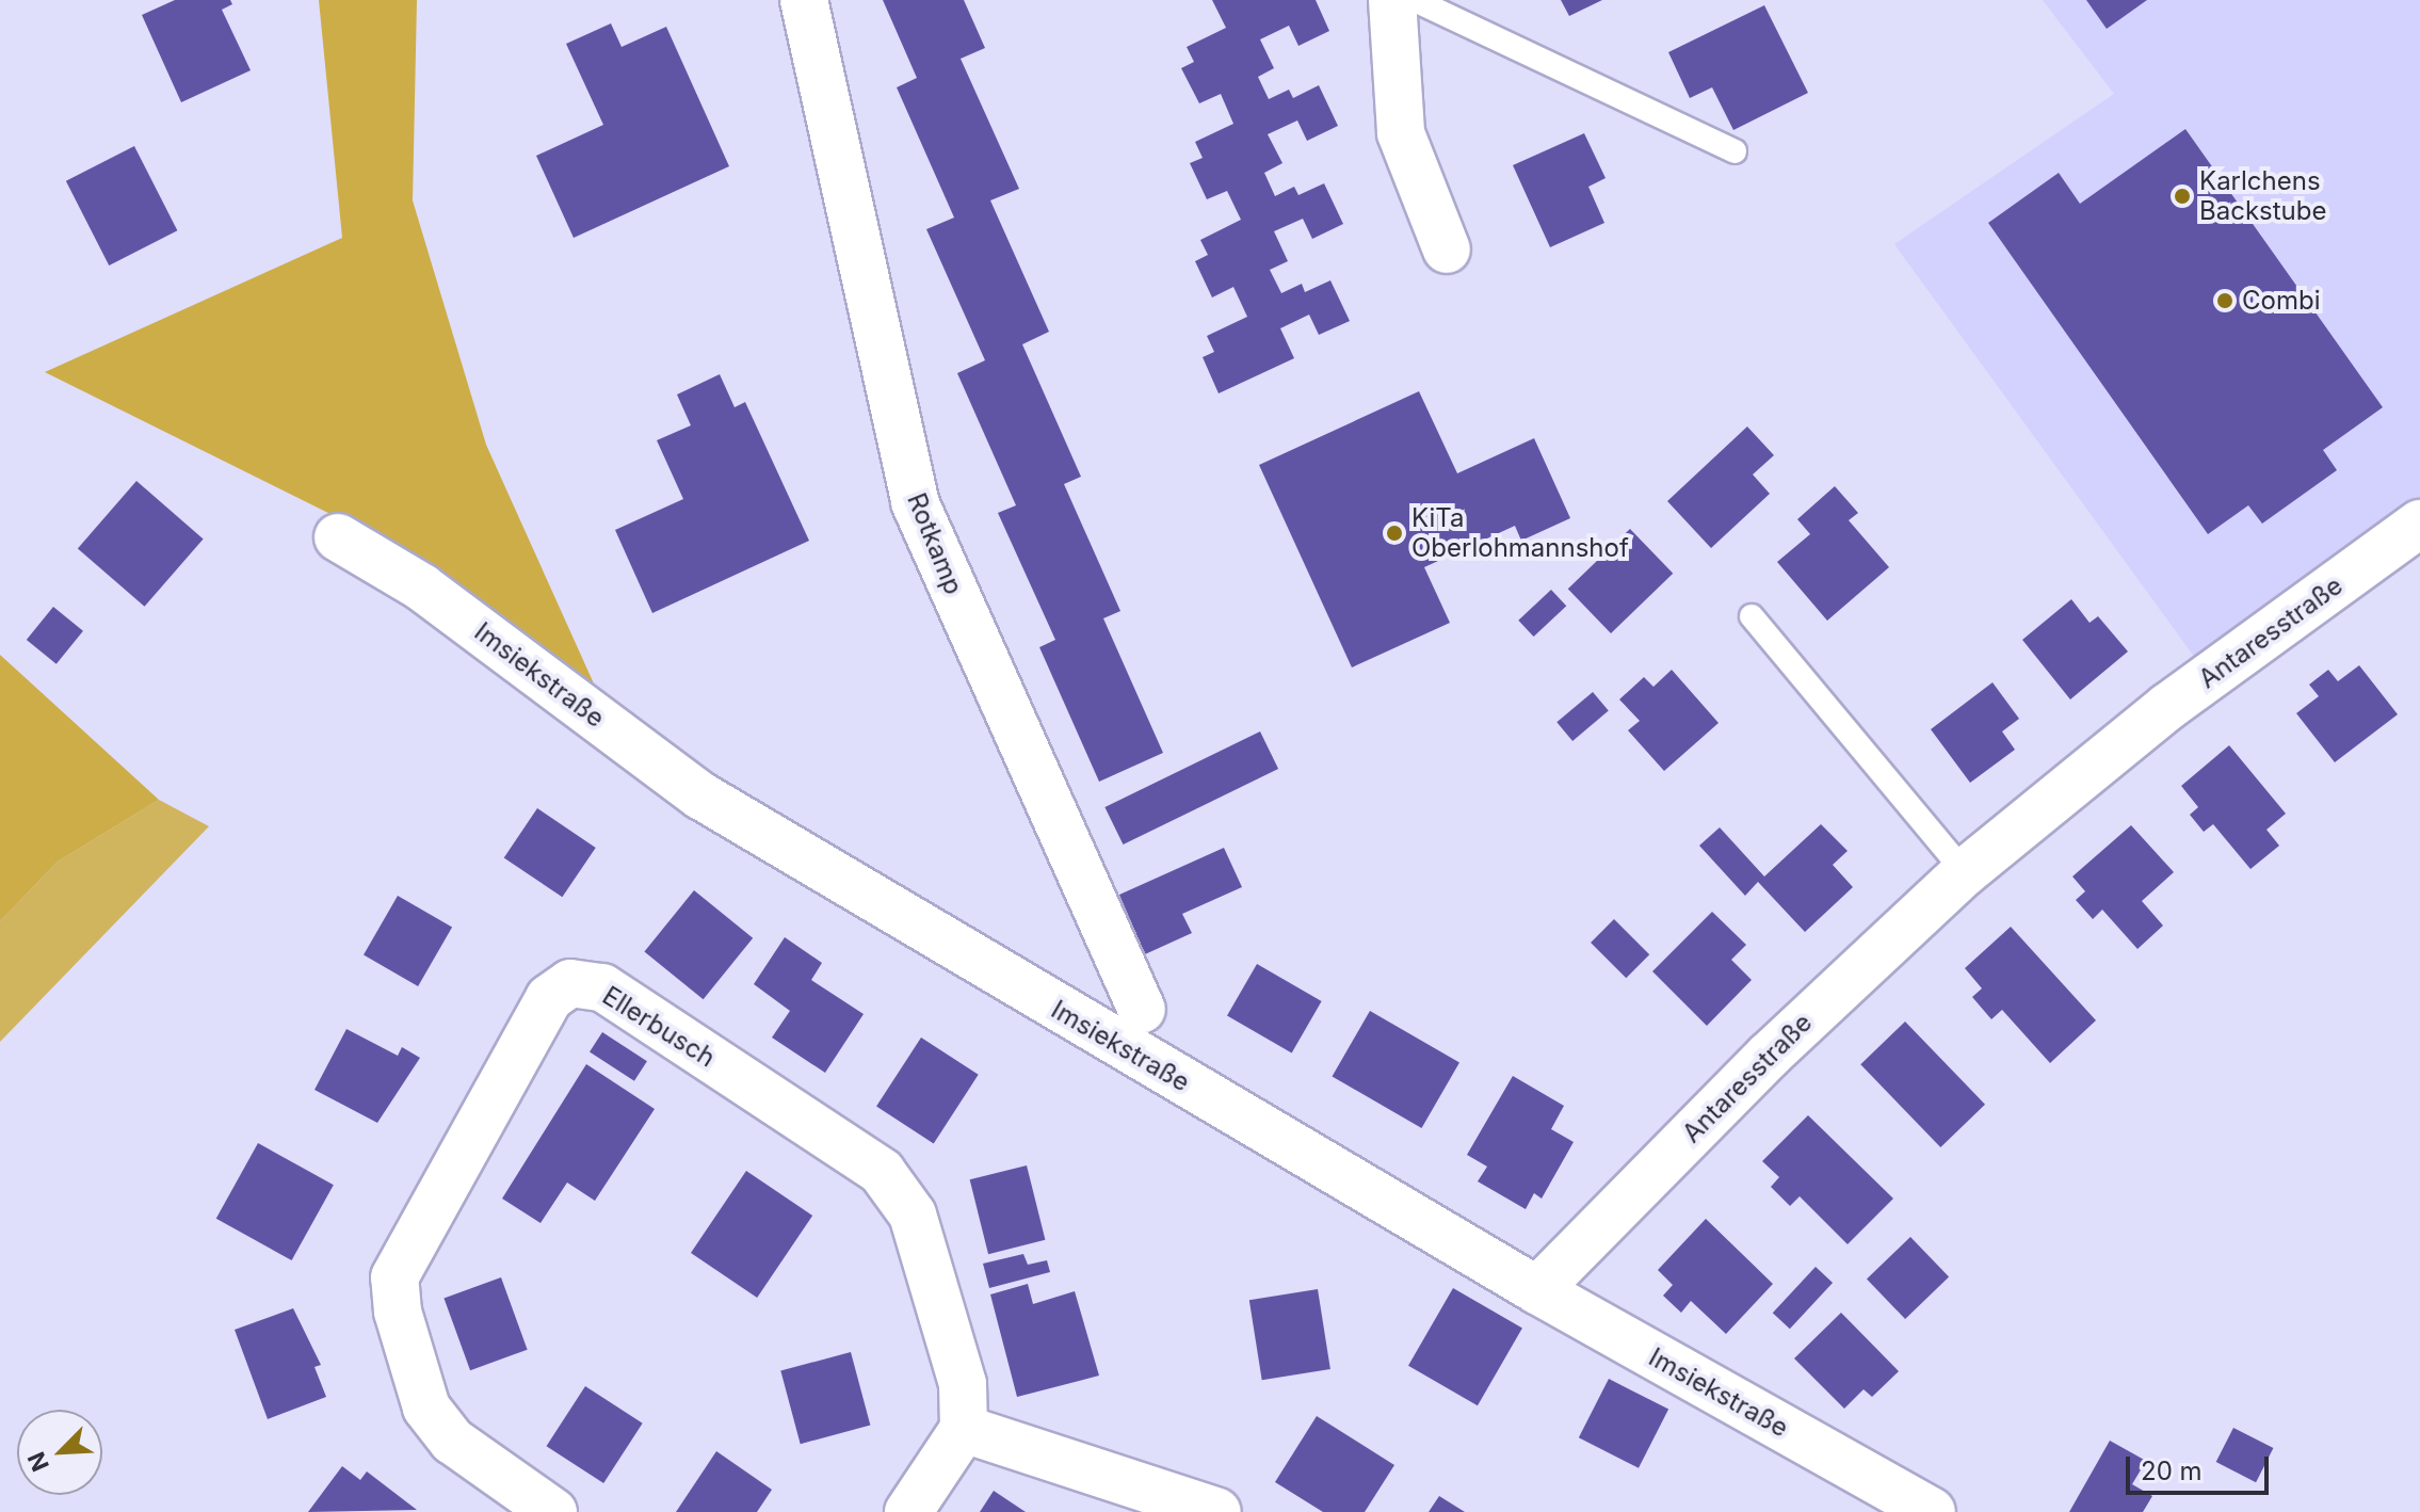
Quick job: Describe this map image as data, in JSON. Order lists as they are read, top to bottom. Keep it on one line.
{"streets":{"street":["Rotkamp","Antaresstraße","Imsiekstraße","Ellerbusch"]},"crossings":[["Antaresstraße","Imsiekstraße"]],"places":["Karlchens Backstube","Combi","KiTa Oberlohmannshof"],"scale_bar":"20 m","north":"bottom left"}
